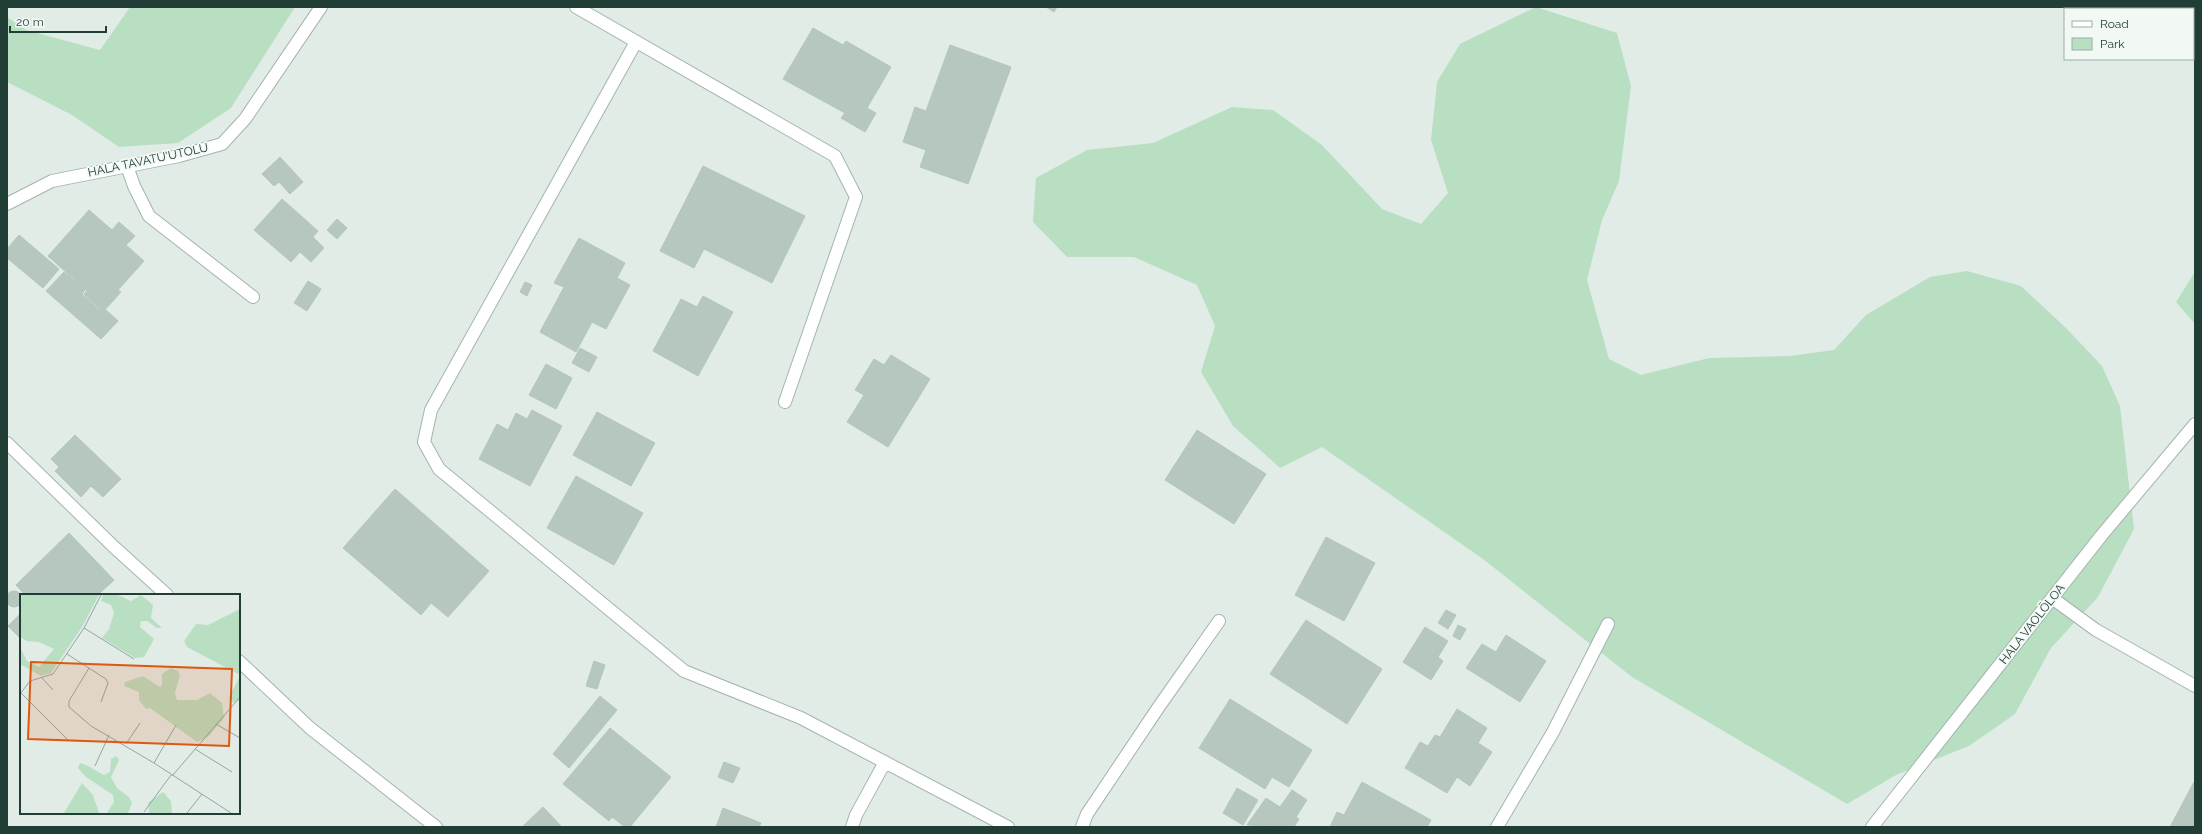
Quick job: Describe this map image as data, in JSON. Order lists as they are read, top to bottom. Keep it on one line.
{"streets":{"street":["HALA TAVATU'UTOLU","HALA VAOLŌLOA"]},"legend":["Road","Park"],"scale_bar":"20 m"}
